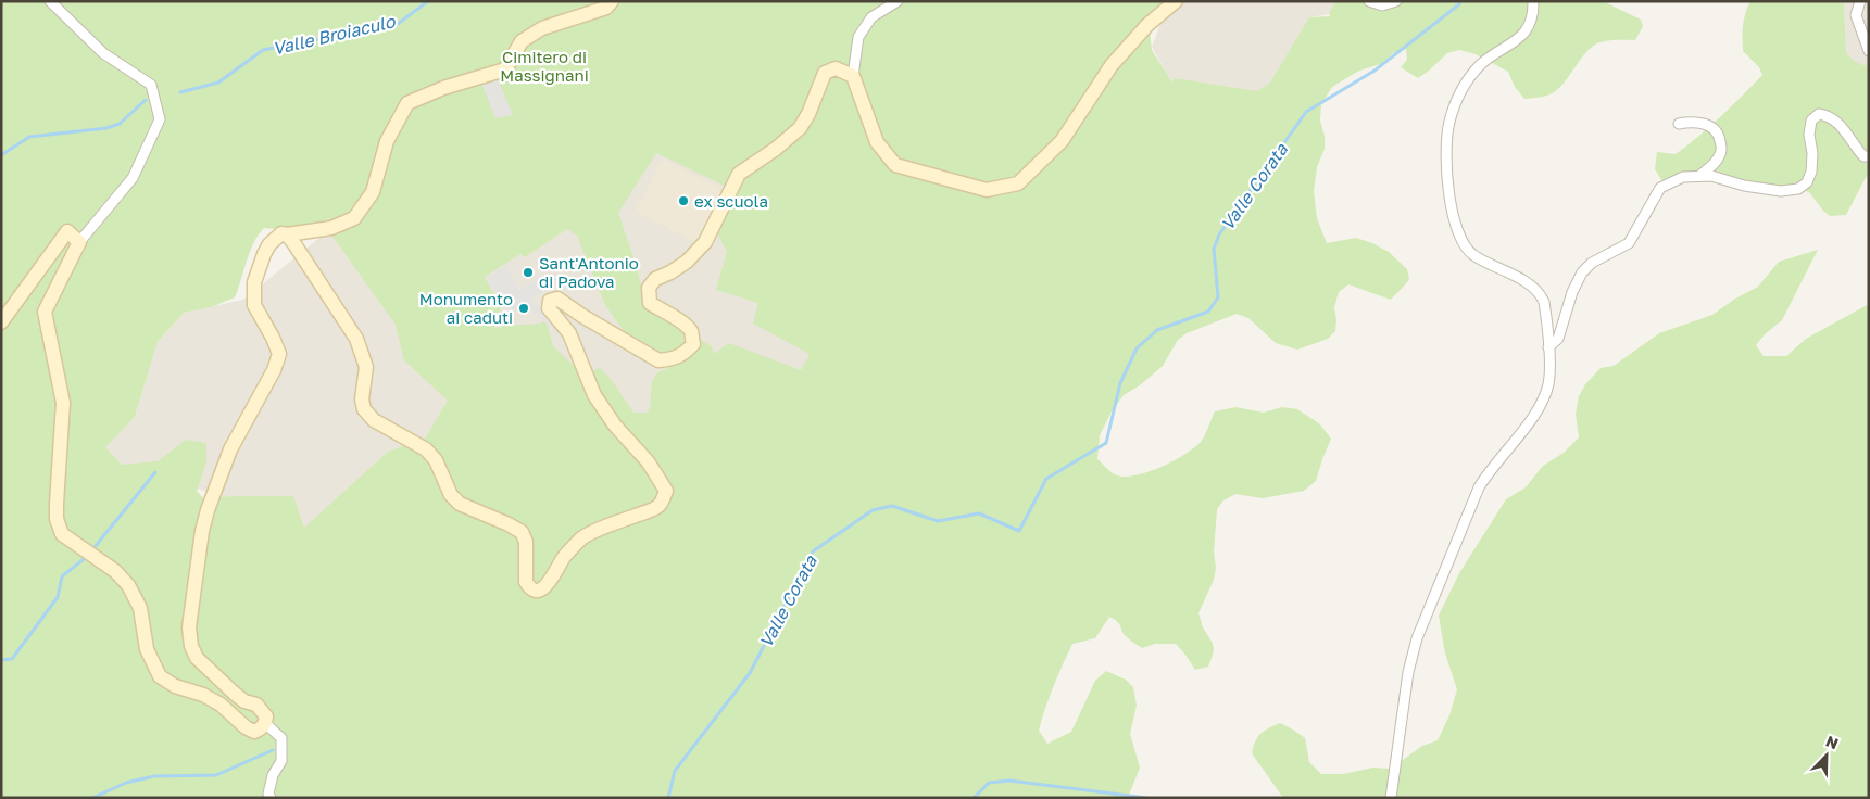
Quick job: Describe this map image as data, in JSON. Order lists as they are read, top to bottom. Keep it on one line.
{"water":["Valle Broiaculo","Valle Corata"],"parks":["Cimitero di Massignani"],"places":["ex scuola","Sant'Antonio di Padova","Monumento ai caduti"],"north":"top right"}
